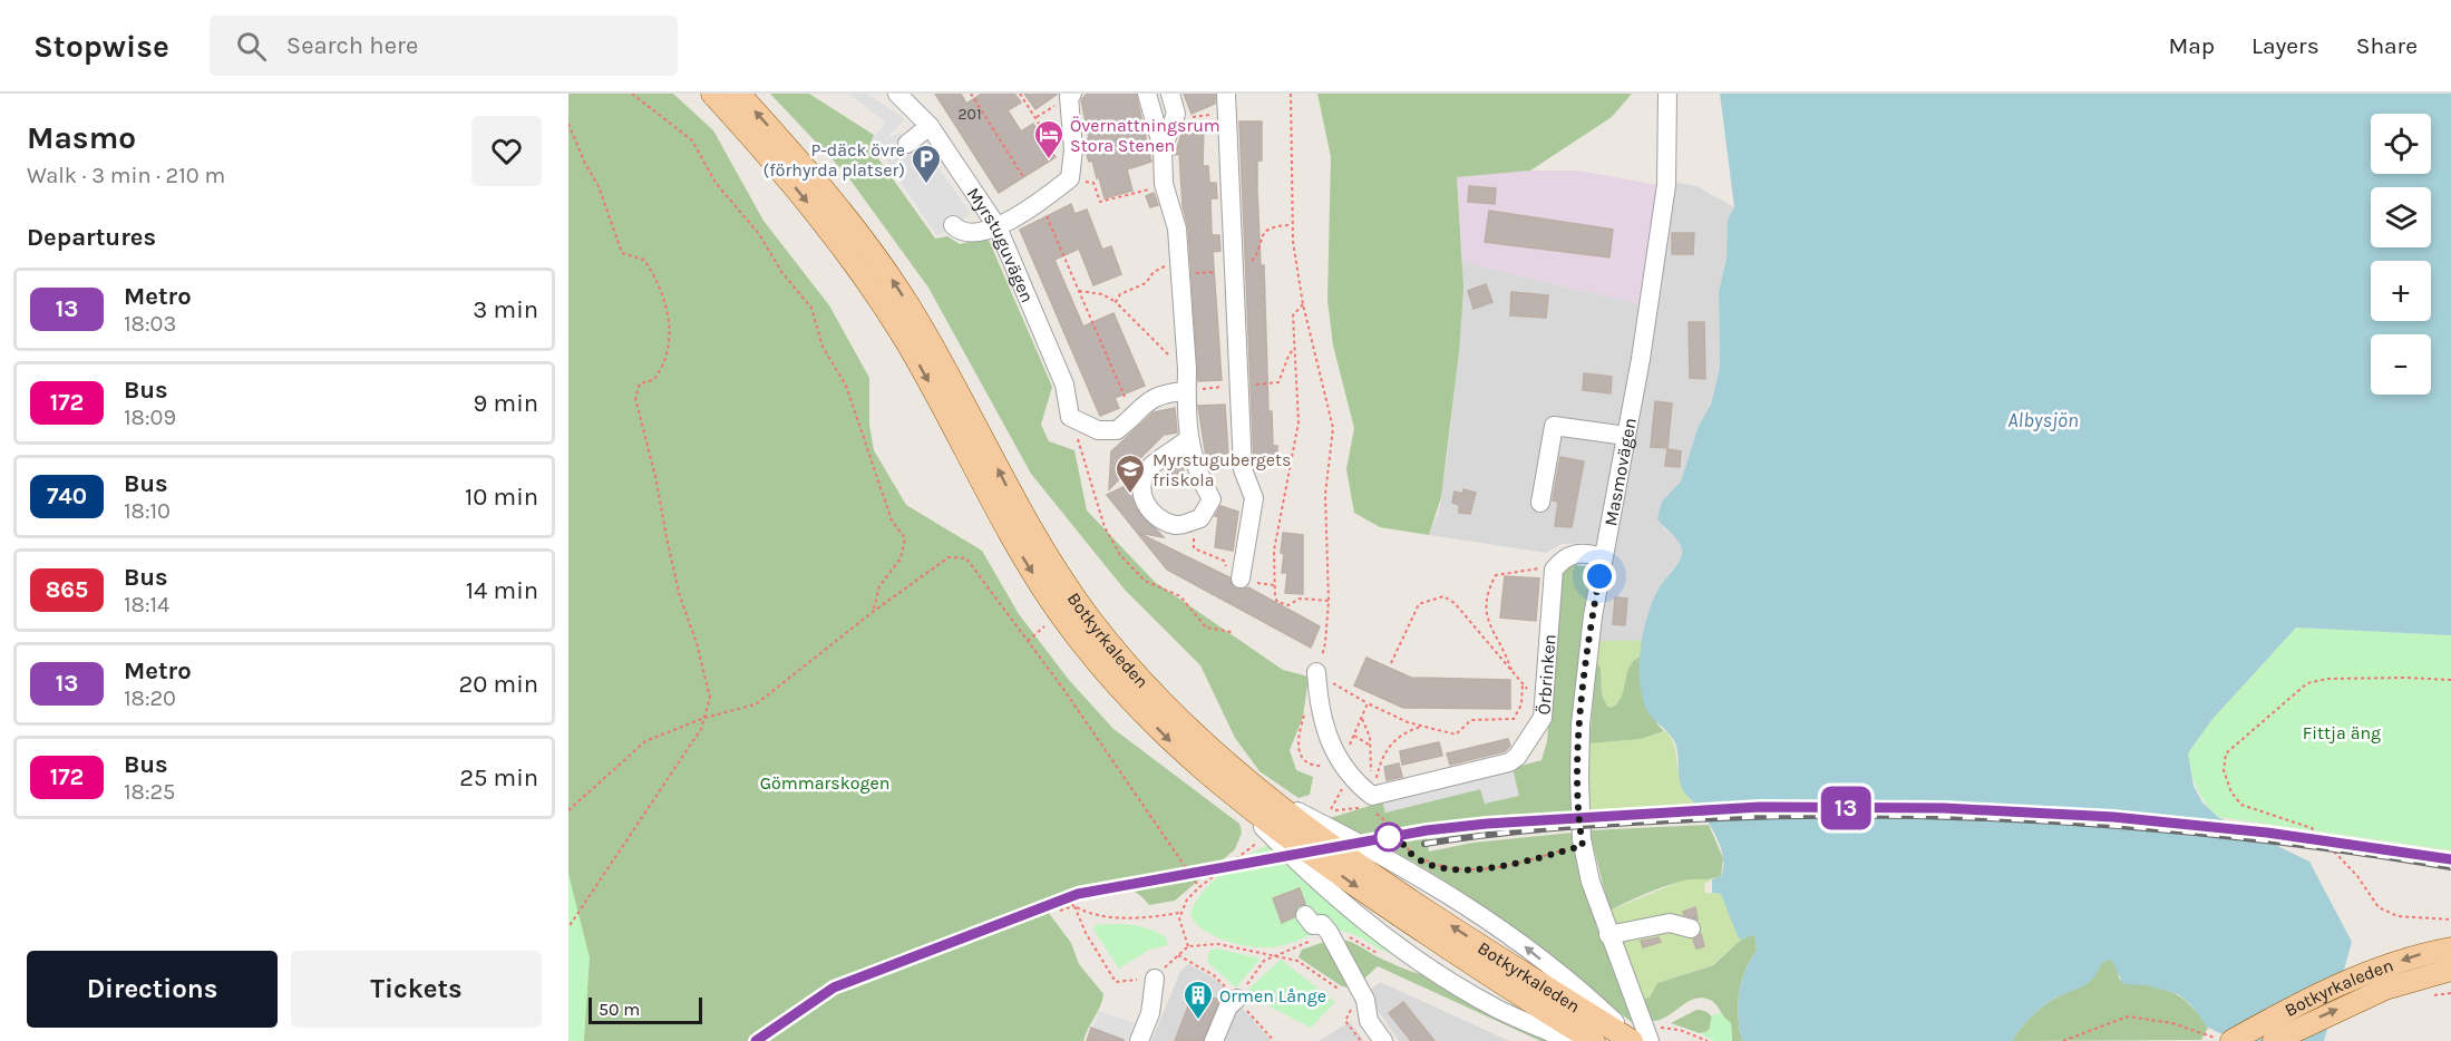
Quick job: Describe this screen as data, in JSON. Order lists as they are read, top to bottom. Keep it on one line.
{"streets":{"main road":["Botkyrkaleden"],"street":["Myrstuguvägen","Masmovägen","Örbrinken"]},"water":["Albysjön"],"parks":["Fittja äng","Gömmarskogen"],"places":{"hotel":["Övernattningsrum Stora Stenen"],"parking":["P-däck övre (förhyrda platser)"],"school or university":["Myrstugubergets friskola"],"building":["Ormen Långe"]},"lines":["metro line 13"],"house_numbers":["201"],"scale_bar":"50 m","page":{"header":"Stopwise","search":"Search here","nav":["Map","Layers","Share"],"heading":[["Masmo","Walk · 3 min · 210 m"],"Departures"],"on_map":"13","map_buttons":["+","−"],"list":[{"mark":"13","name":"Metro","note":"18:03","value":"3 min"},{"mark":"172","name":"Bus","note":"18:09","value":"9 min"},{"mark":"740","name":"Bus","note":"18:10","value":"10 min"},{"mark":"865","name":"Bus","note":"18:14","value":"14 min"},{"mark":"13","name":"Metro","note":"18:20","value":"20 min"},{"mark":"172","name":"Bus","note":"18:25","value":"25 min"}],"buttons":["Directions","Tickets"],"scale":"50 m"}}
